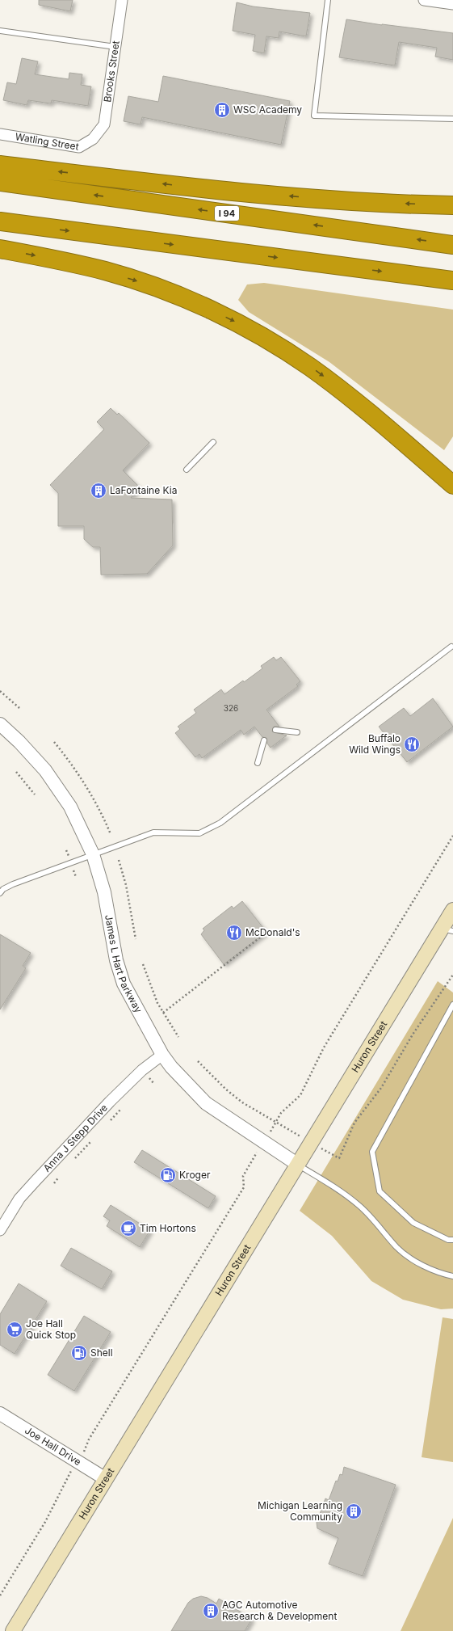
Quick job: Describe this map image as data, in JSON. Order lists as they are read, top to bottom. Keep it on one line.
{"streets":{"highway":["I 94"],"main road":["Huron Street"],"street":["Brooks Street","Watling Street","James L Hart Parkway","Anna J Stepp Drive","Joe Hall Drive"]},"crossings":[["Brooks Street","Watling Street"],["James L Hart Parkway","Huron Street"],["James L Hart Parkway","Anna J Stepp Drive"],["Huron Street","Joe Hall Drive"]],"places":{"building":["WSC Academy","LaFontaine Kia","Michigan Learning Community","AGC Automotive Research & Development"],"restaurant":["Buffalo Wild Wings","McDonald's"],"fuel station":["Kroger","Shell"],"cafe":["Tim Hortons"],"supermarket":["Joe Hall Quick Stop"]},"house_numbers":["326"]}
